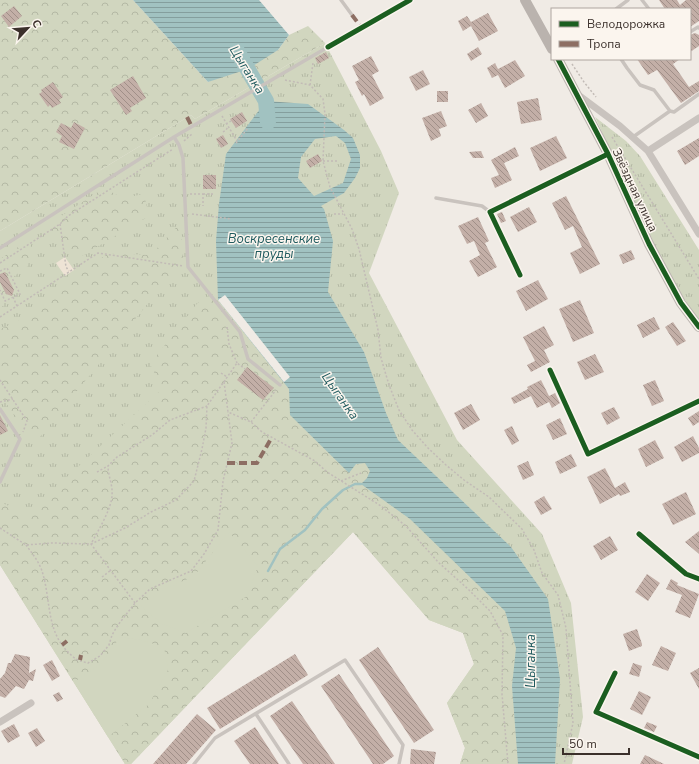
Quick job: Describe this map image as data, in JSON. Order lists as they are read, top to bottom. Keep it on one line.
{"streets":{"street":["Звёздная улица"]},"water":["Цыганка","Воскресенские пруды"],"legend":["Велодорожка","Тропа"],"scale_bar":"50 m","north":"top right"}
